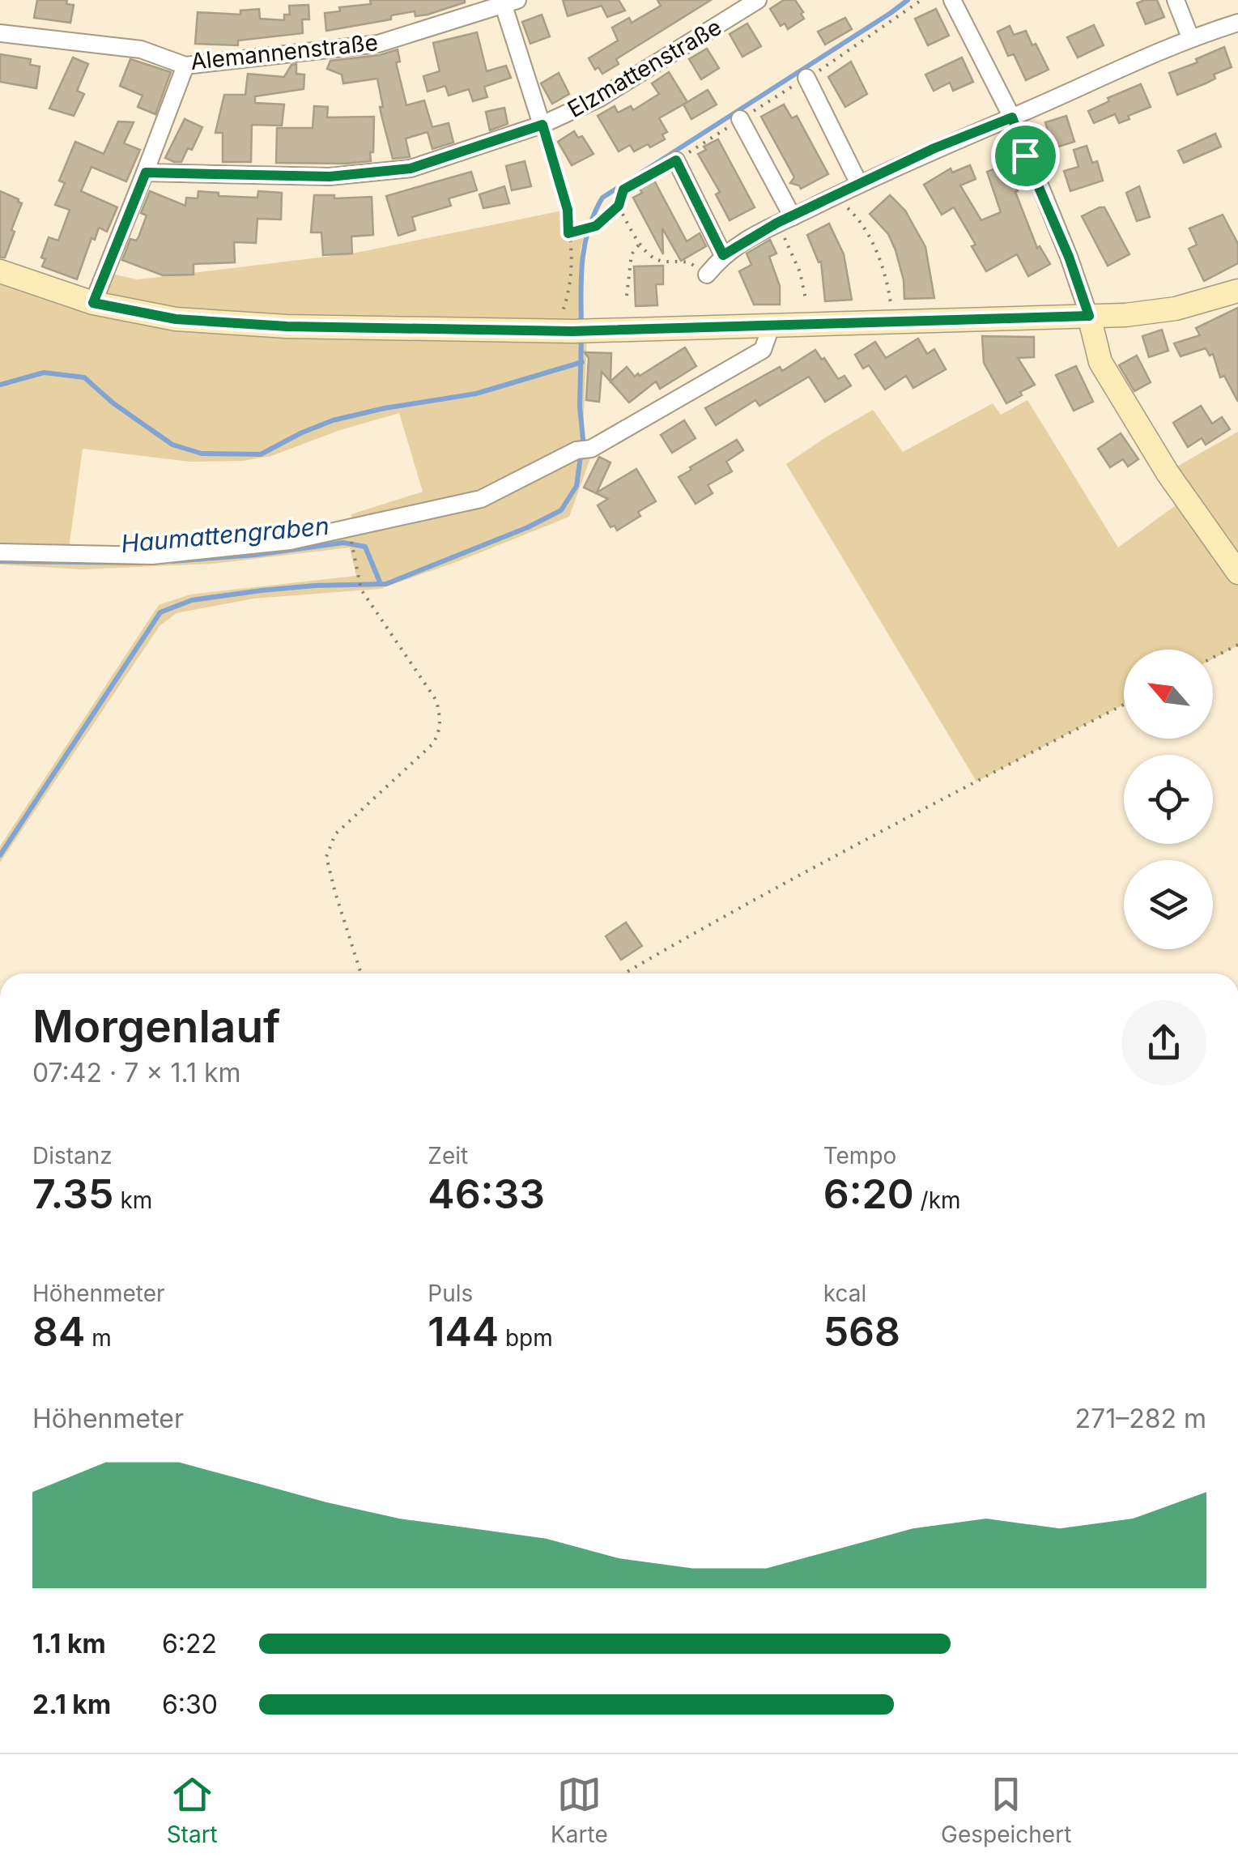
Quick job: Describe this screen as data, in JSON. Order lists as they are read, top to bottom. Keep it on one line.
{"streets":{"street":["Alemannenstraße","Elzmattenstraße"]},"water":["Haumattengraben"],"north":"top left","page":{"heading":["Morgenlauf","07:42 · 7 × 1.1 km"],"stats":[["Distanz","7.35 km"],["Zeit","46:33"],["Tempo","6:20 /km"],["Höhenmeter","84 m"],["Puls","144 bpm"],["kcal","568"]],"chart":["Höhenmeter","271–282 m"],"list":[{"name":"1.1 km","note":"6:22"},{"name":"2.1 km","note":"6:30"}],"tabs":["Start","Karte","Gespeichert"]}}
